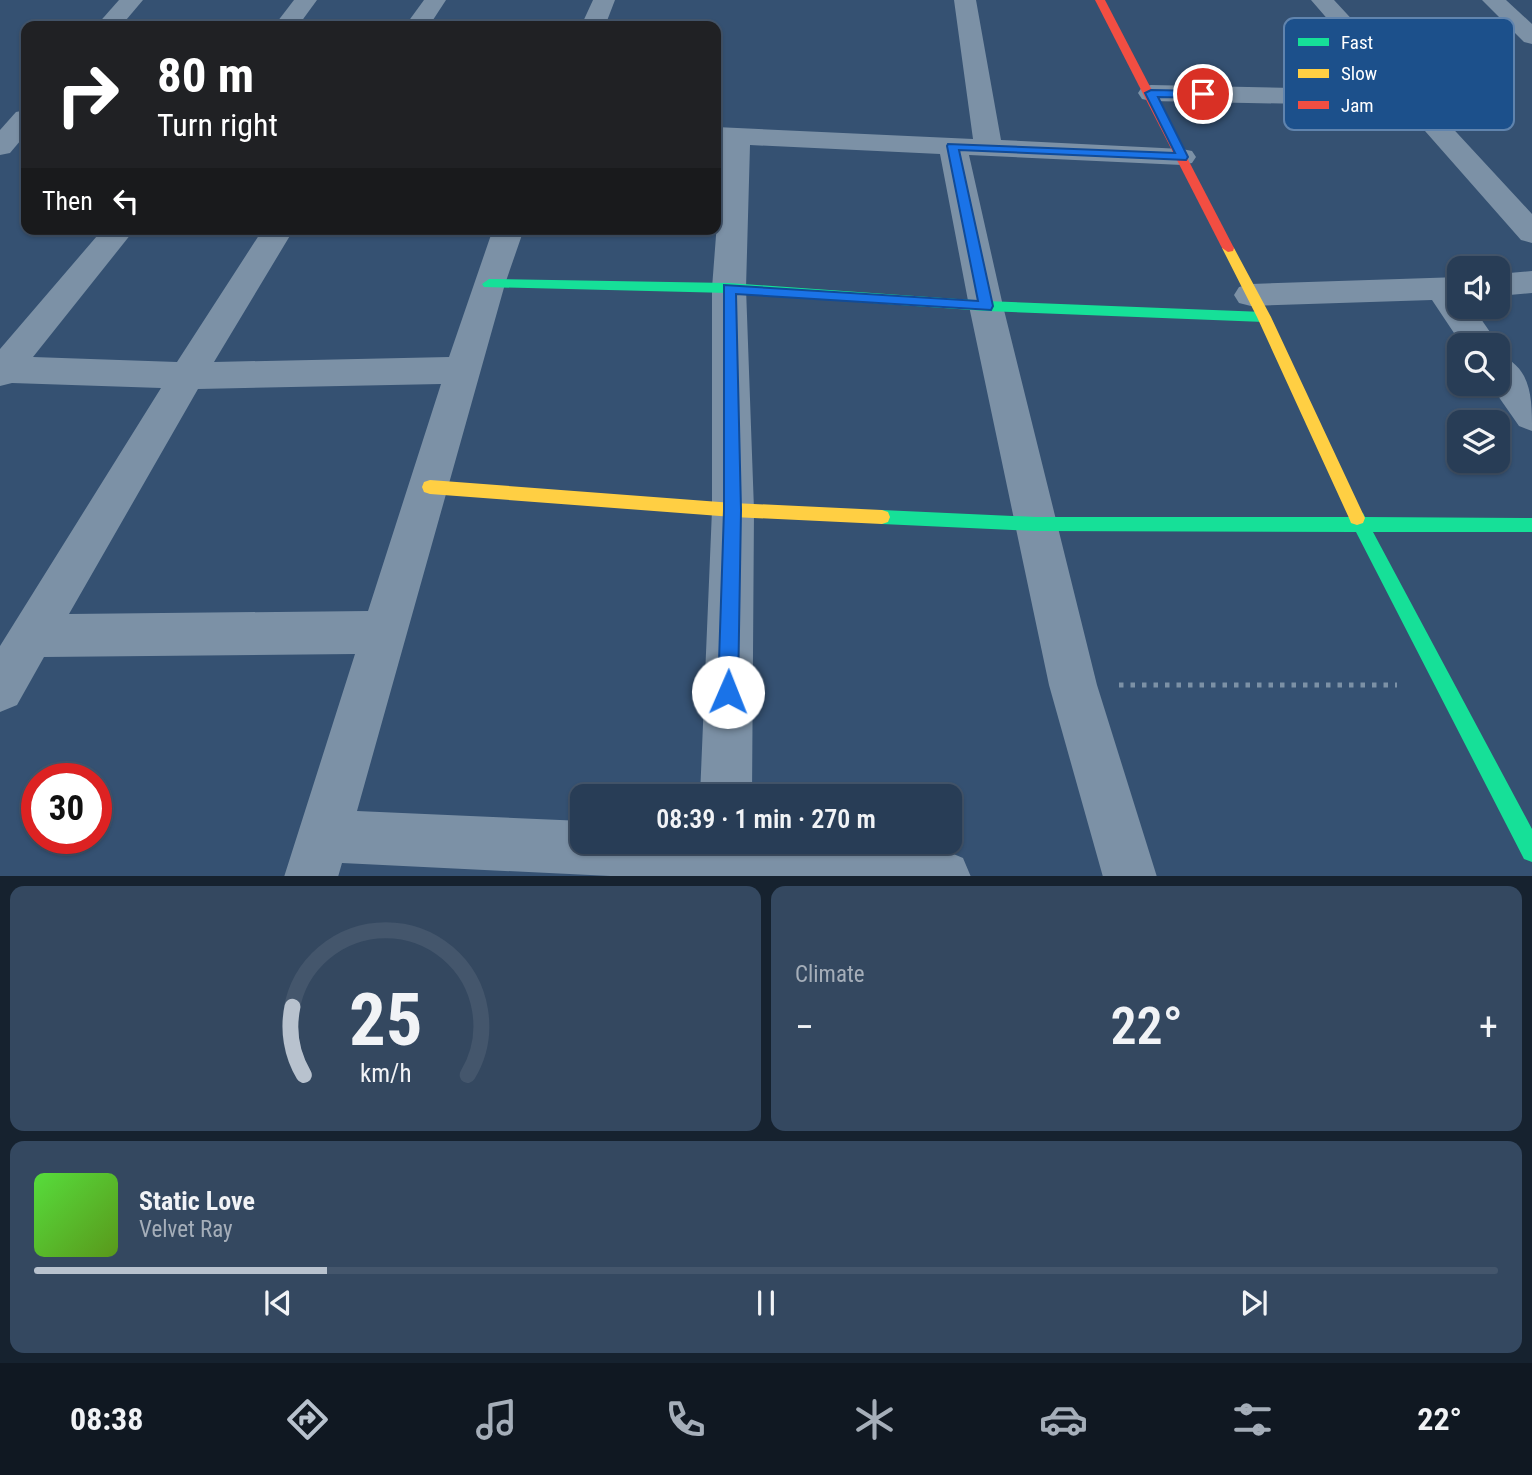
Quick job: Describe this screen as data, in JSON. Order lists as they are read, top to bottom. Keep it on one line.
{"legend":["Fast","Slow","Jam"],"page":{"turn":["80 m","Turn right"],"then":"Then","limit":"30","trip":"08:39 · 1 min · 270 m","tile":"Climate","heat":["−","22°","+"],"song":["Static Love","Velvet Ray"],"tabs":["08:38","22°"],"gauge":["25","km/h"]}}
